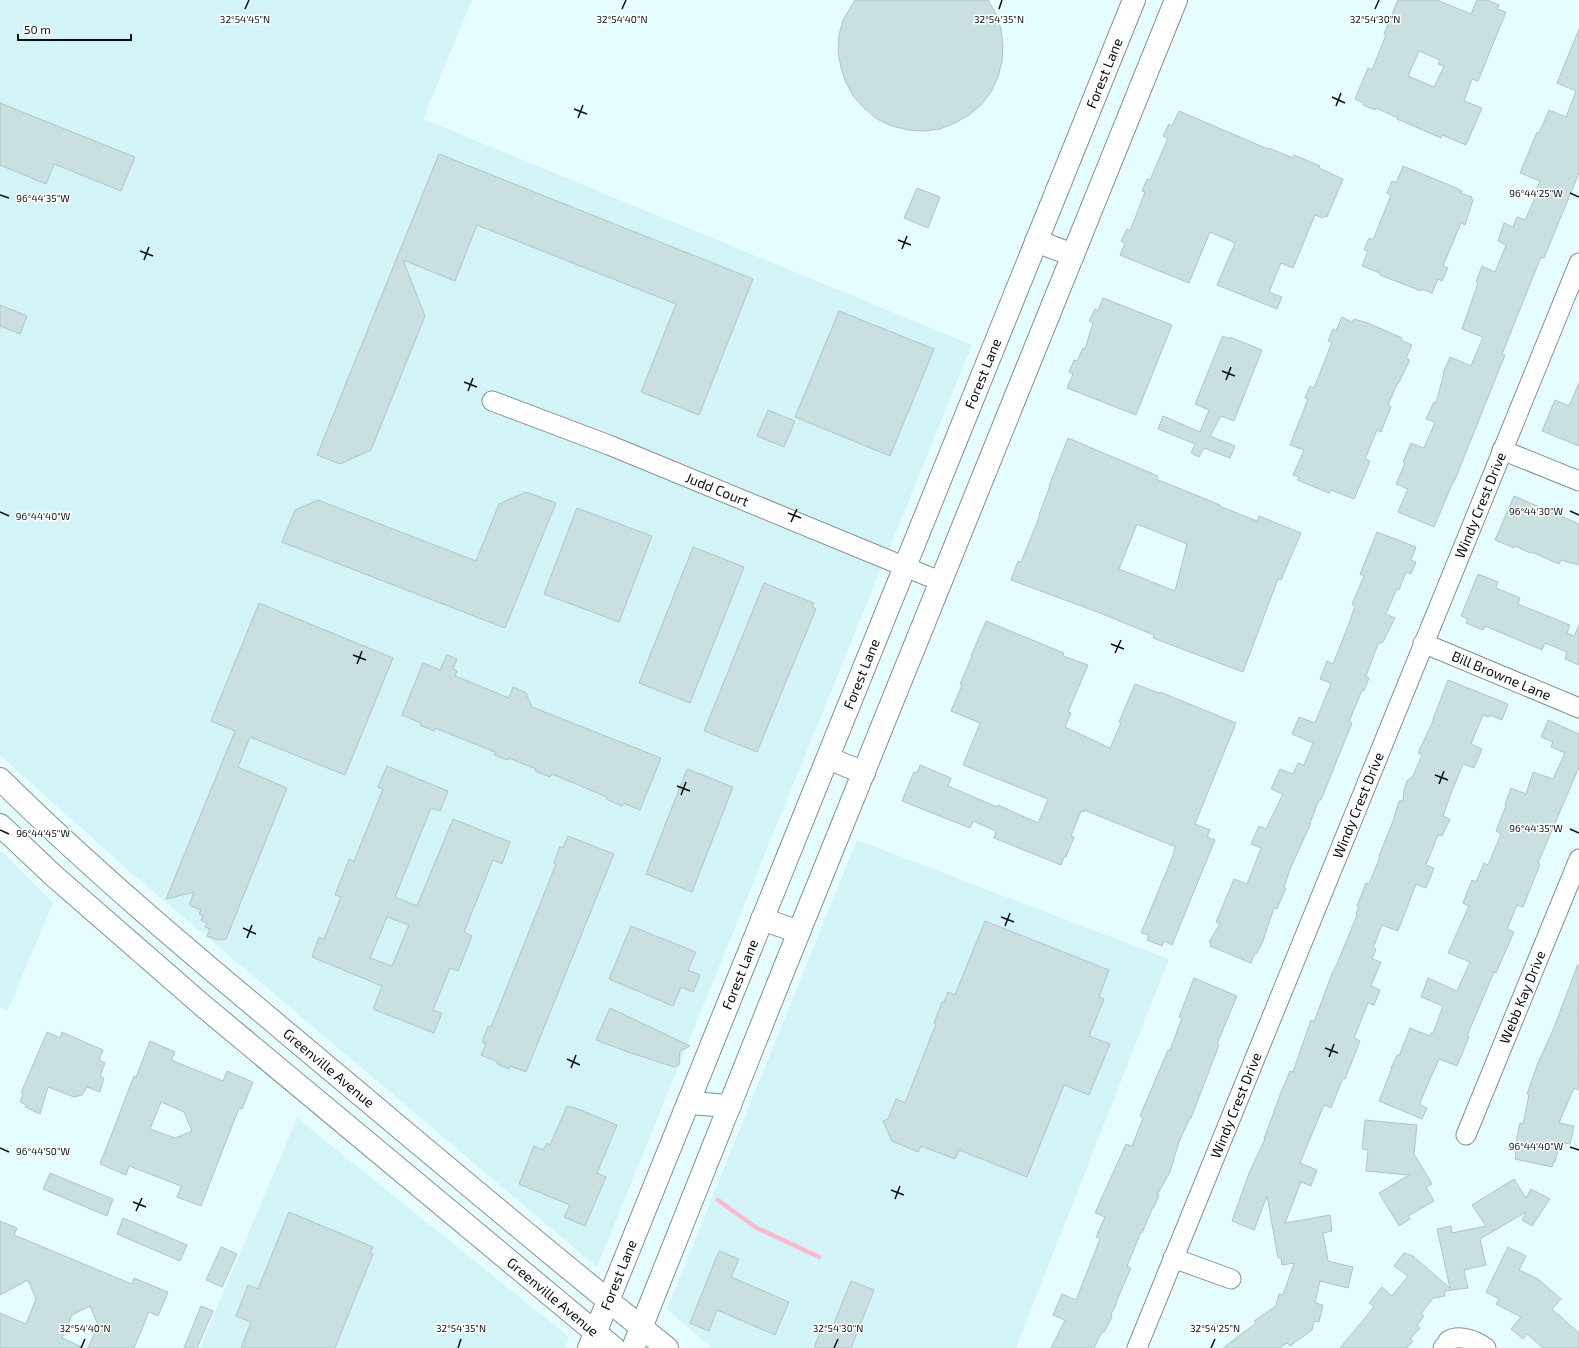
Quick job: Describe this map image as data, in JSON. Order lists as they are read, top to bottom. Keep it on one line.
{"streets":{"main road":["Forest Lane","Greenville Avenue"],"street":["Judd Court","Windy Crest Drive","Bill Browne Lane","Webb Kay Drive"]},"crossings":[["Forest Lane","Judd Court"],["Forest Lane","Greenville Avenue"],["Windy Crest Drive","Bill Browne Lane"]],"scale_bar":"50 m","coordinates":["32°54'45\"N","32°54'40\"N","32°54'35\"N","32°54'30\"N","96°44'25\"W","96°44'35\"W","96°44'30\"W","96°44'40\"W","96°44'45\"W","96°44'50\"W","32°54'25\"N"]}
